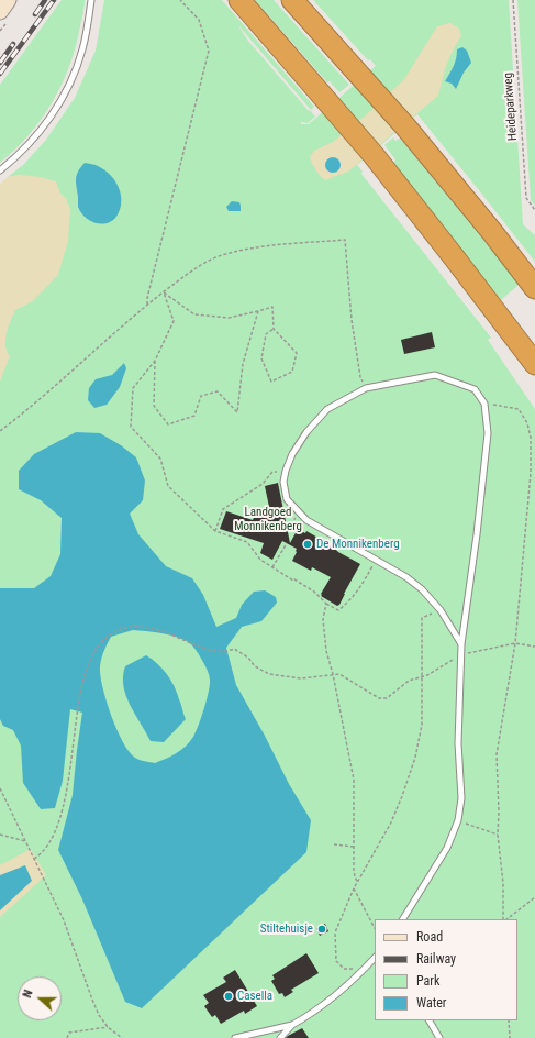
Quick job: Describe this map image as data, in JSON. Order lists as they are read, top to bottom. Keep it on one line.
{"streets":{"path":["Heideparkweg"]},"parks":["Landgoed Monnikenberg"],"places":["De Monnikenberg","Stiltehuisje","Casella"],"legend":["Road","Railway","Park","Water"],"north":"left"}
